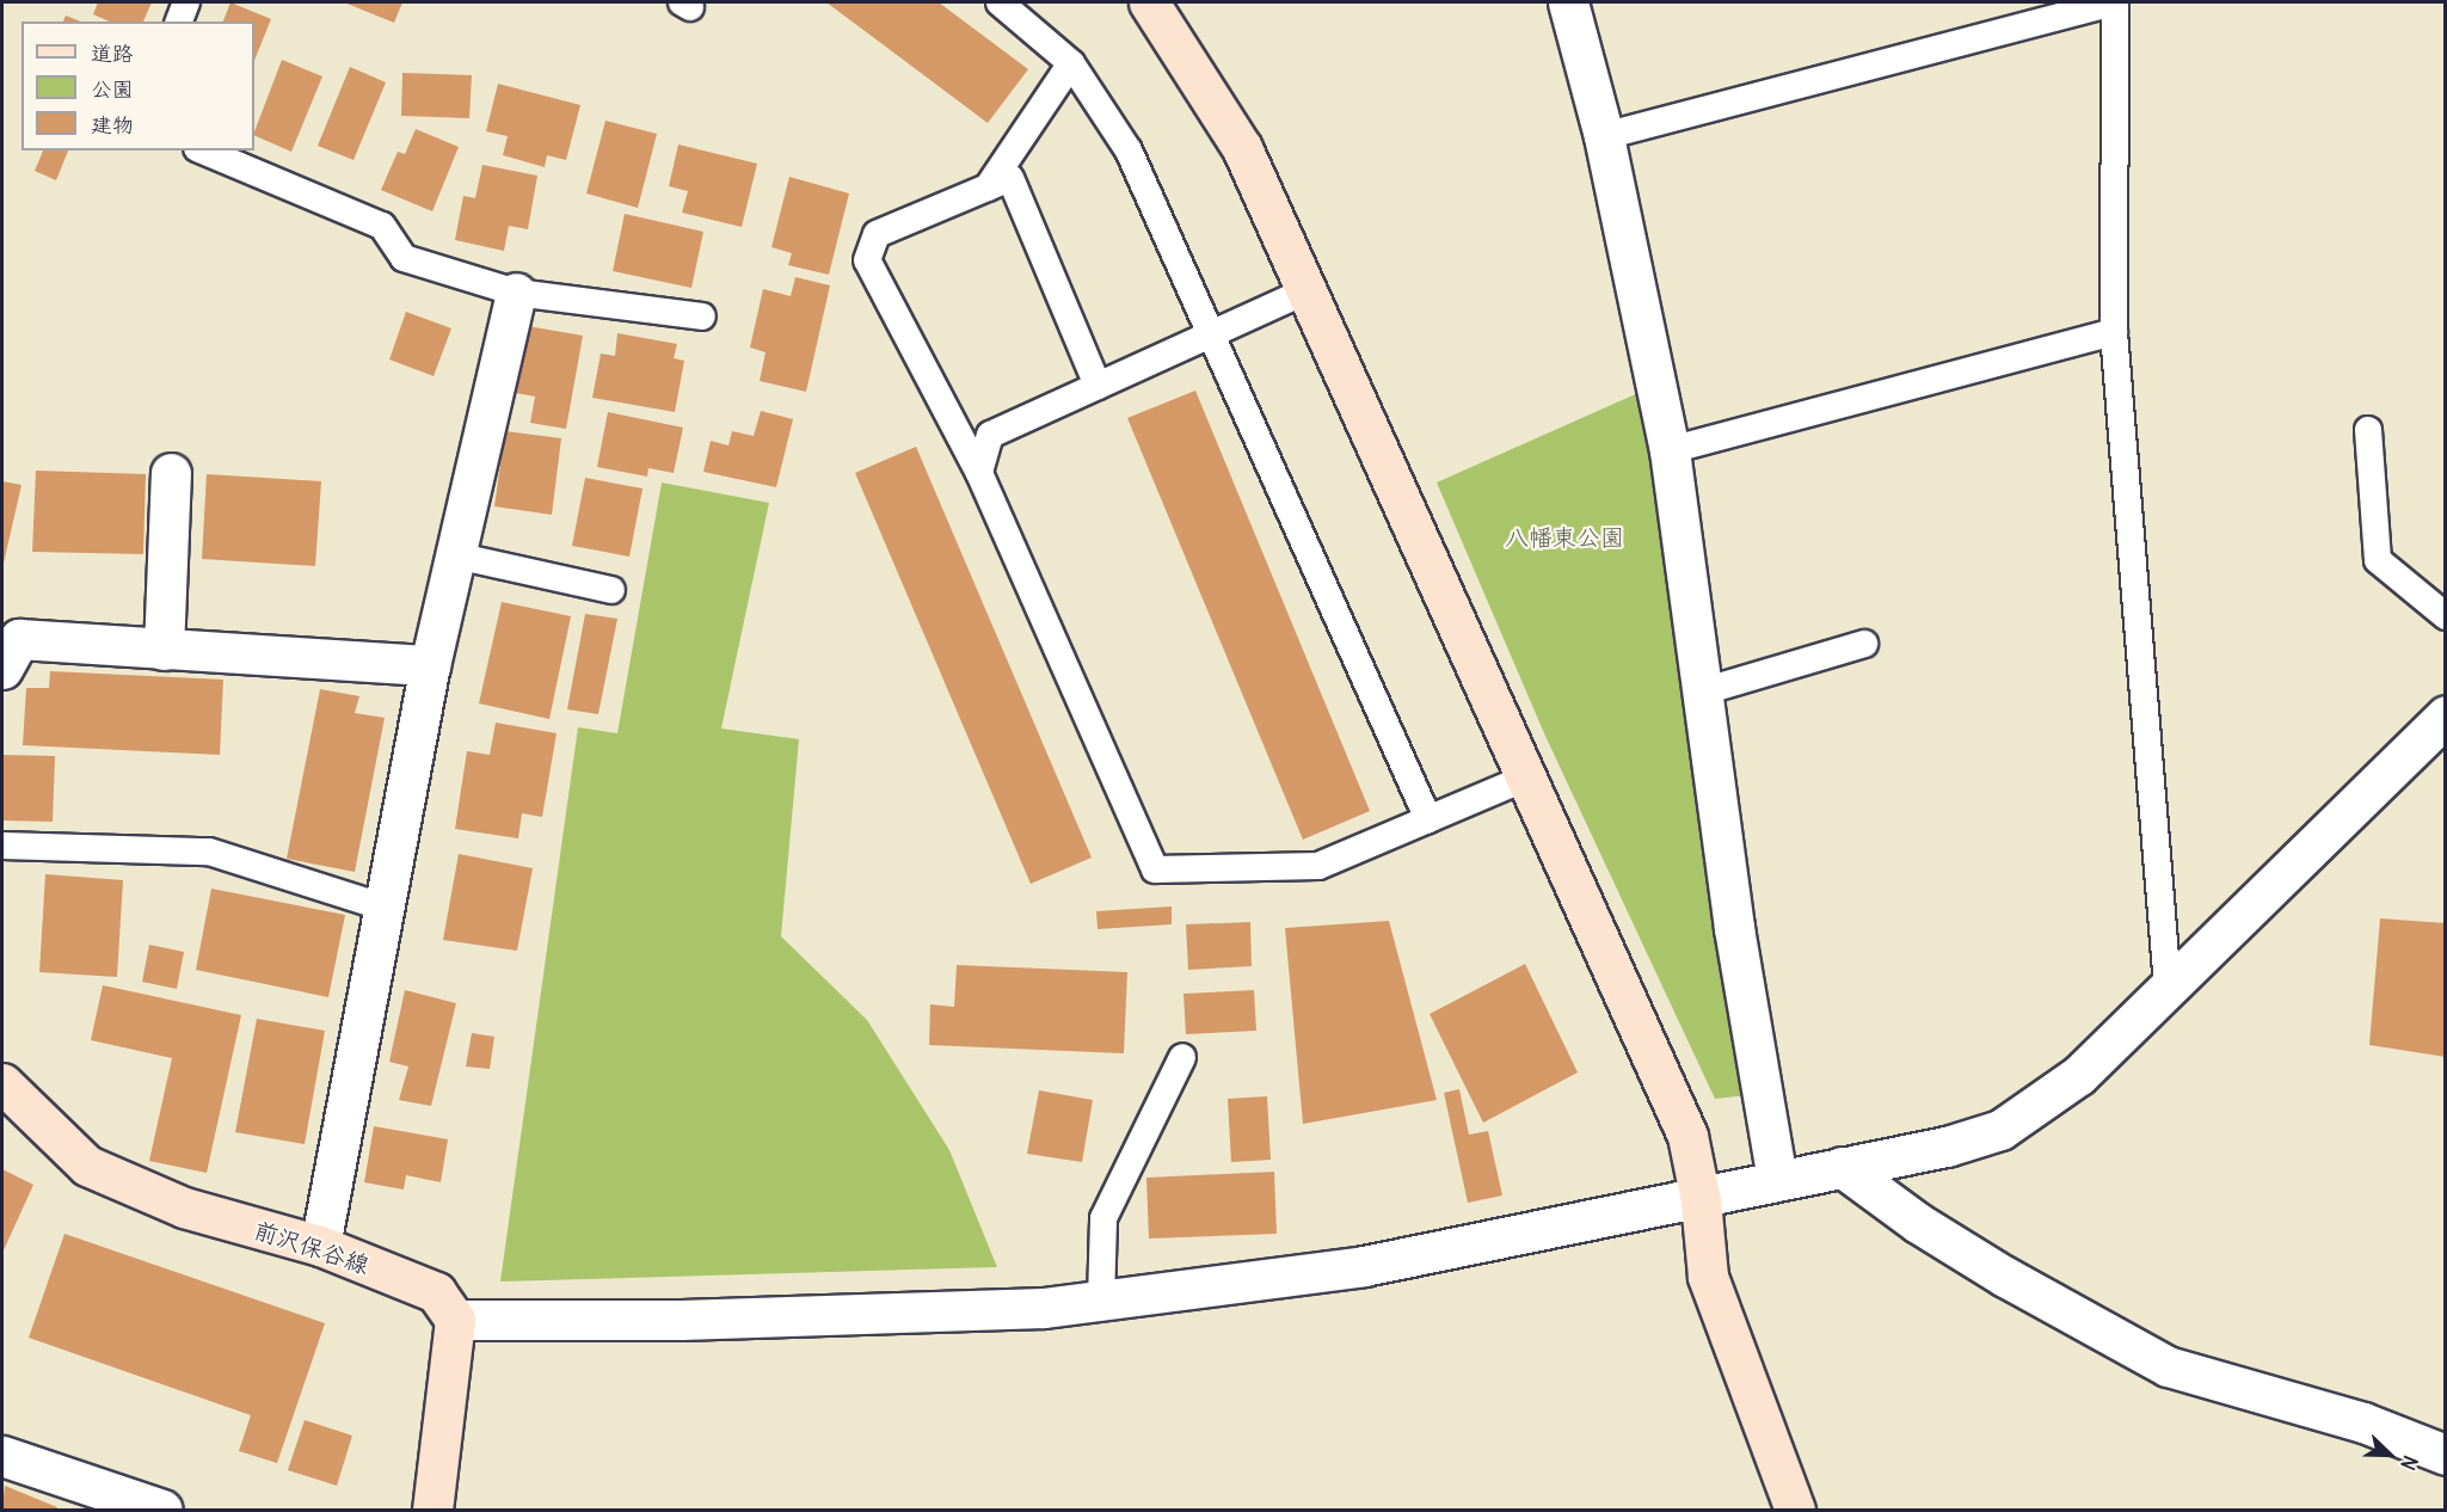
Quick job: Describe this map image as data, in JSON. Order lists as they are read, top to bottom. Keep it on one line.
{"streets":{"street":["前沢保谷線"]},"parks":["八幡東公園"],"legend":["道路","公園","建物"],"north":"bottom right"}
